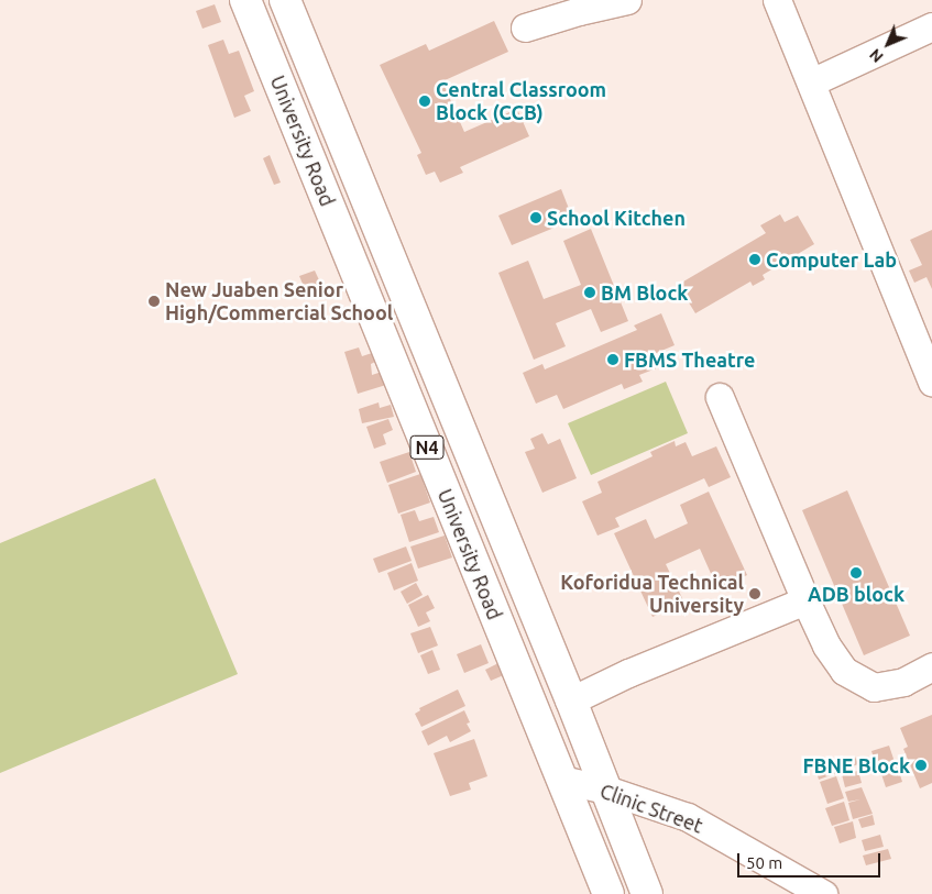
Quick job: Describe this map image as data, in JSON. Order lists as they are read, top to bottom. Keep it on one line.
{"streets":{"highway":["University Road","N4"],"street":["Clinic Street"]},"crossings":[["University Road","Clinic Street"]],"places":["Central Classroom Block (CCB)","School Kitchen","Computer Lab","BM Block","New Juaben Senior High/Commercial School","FBMS Theatre","ADB block","Koforidua Technical University","FBNE Block"],"scale_bar":"50 m","north":"bottom left"}
